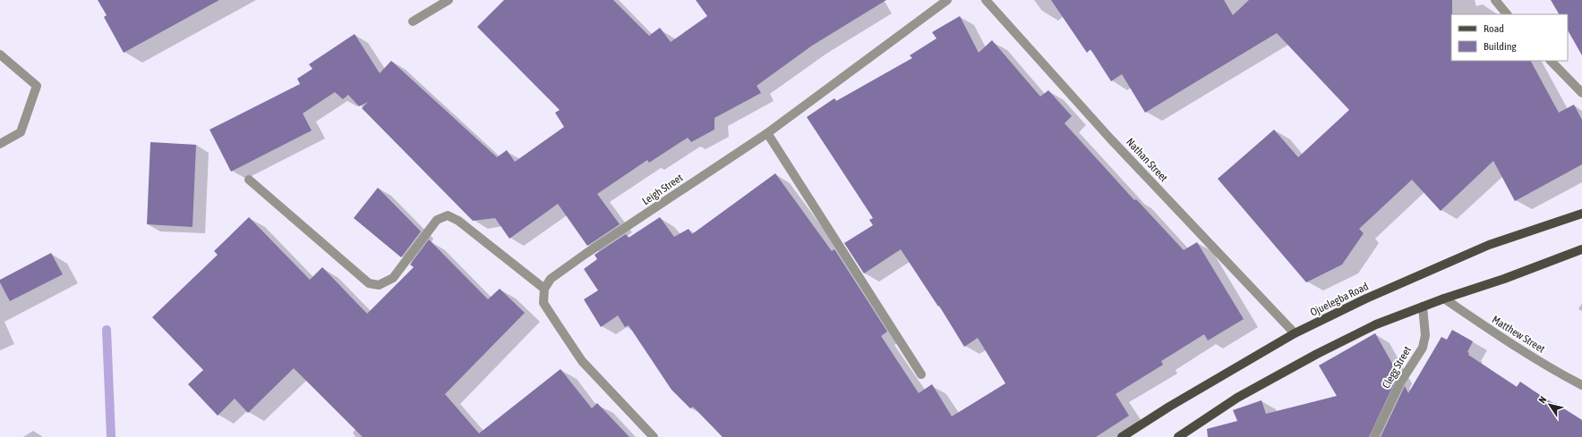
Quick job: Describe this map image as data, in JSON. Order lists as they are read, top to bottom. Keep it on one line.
{"streets":{"main road":["Ojuelegba Road"],"street":["Nathan Street","Leigh Street","Matthew Street","Clegg Street"]},"crossings":[["Nathan Street","Ojuelegba Road"]],"legend":["Road","Building"],"north":"top left"}
